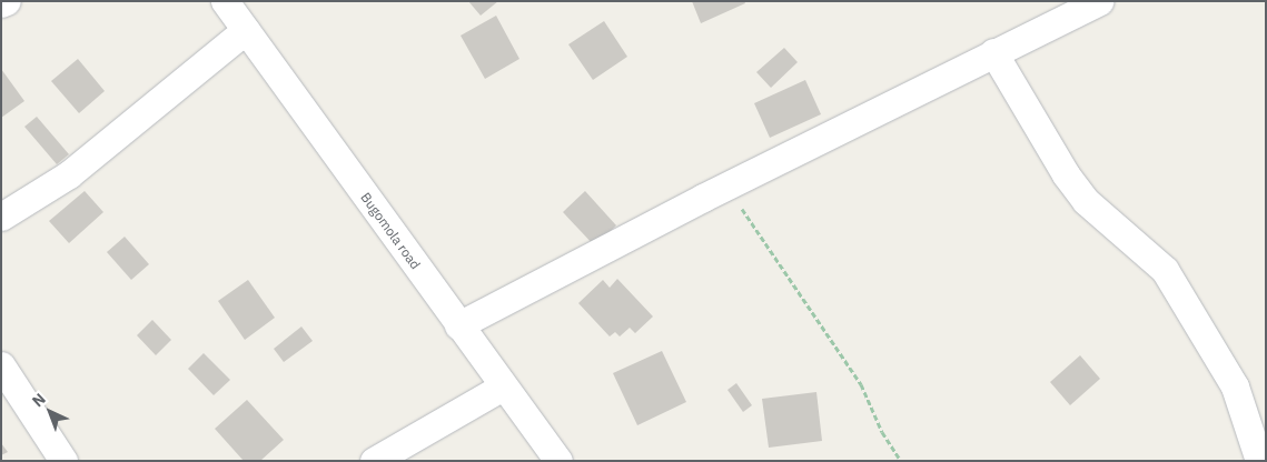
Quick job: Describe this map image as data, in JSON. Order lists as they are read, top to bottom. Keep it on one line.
{"streets":{"street":["Bugomola road"]},"north":"top left"}
